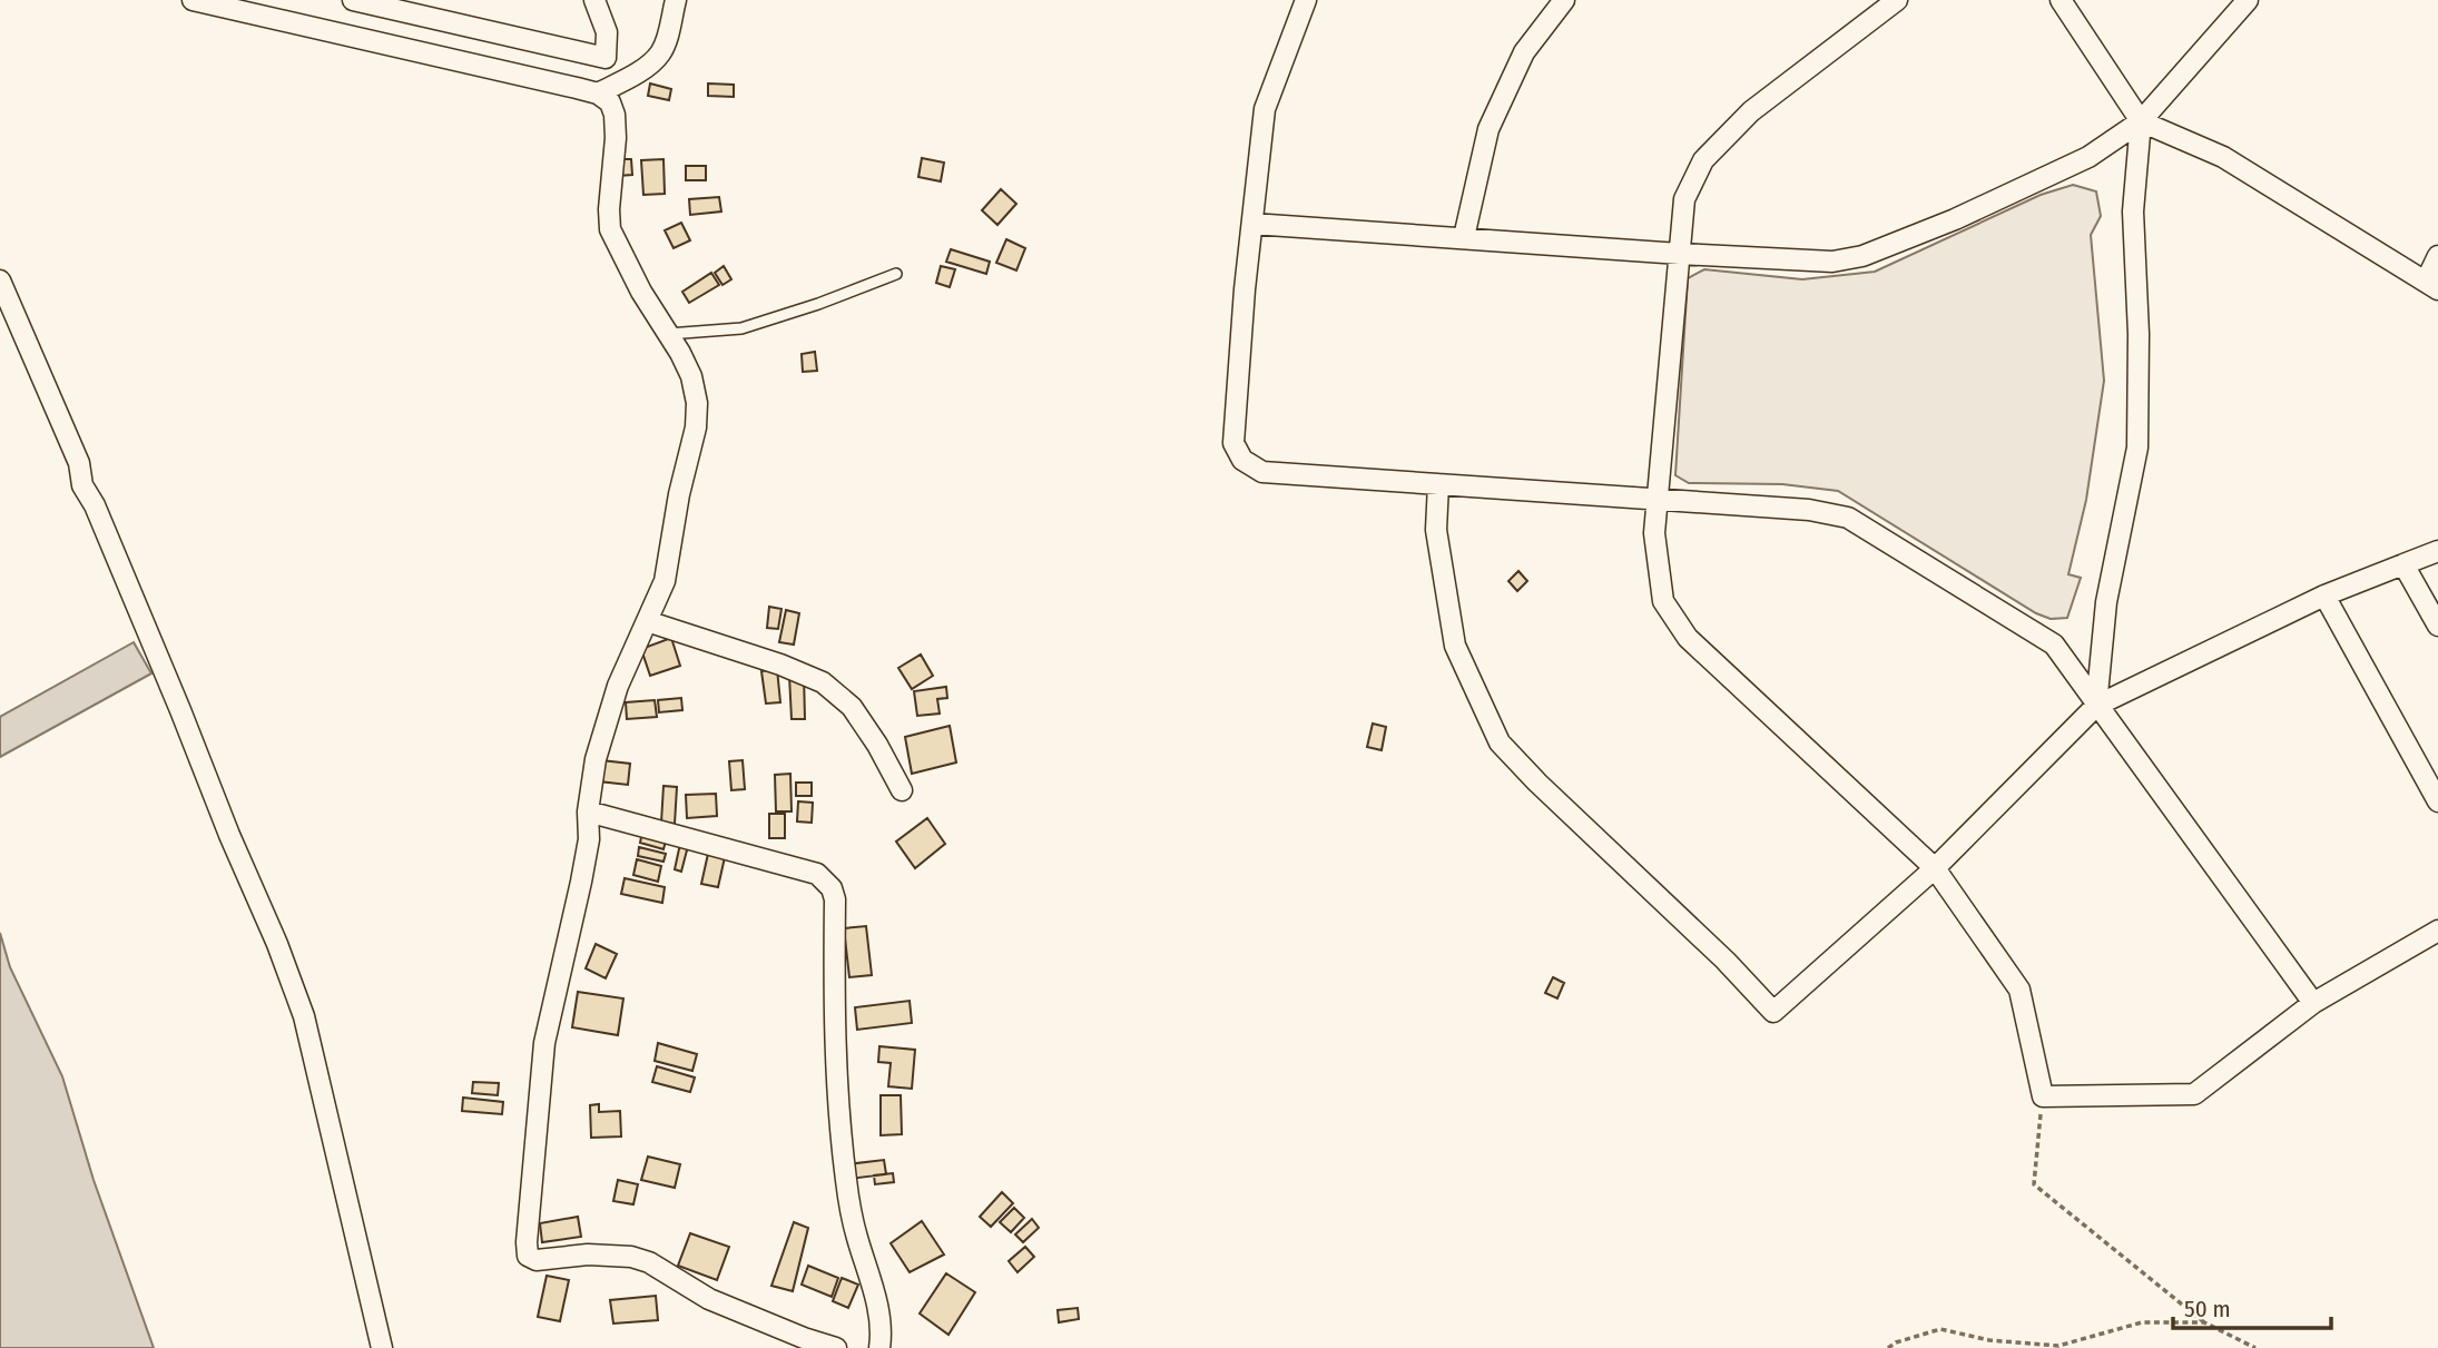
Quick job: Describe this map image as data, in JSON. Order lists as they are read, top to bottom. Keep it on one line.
{"scale_bar":"50 m"}
